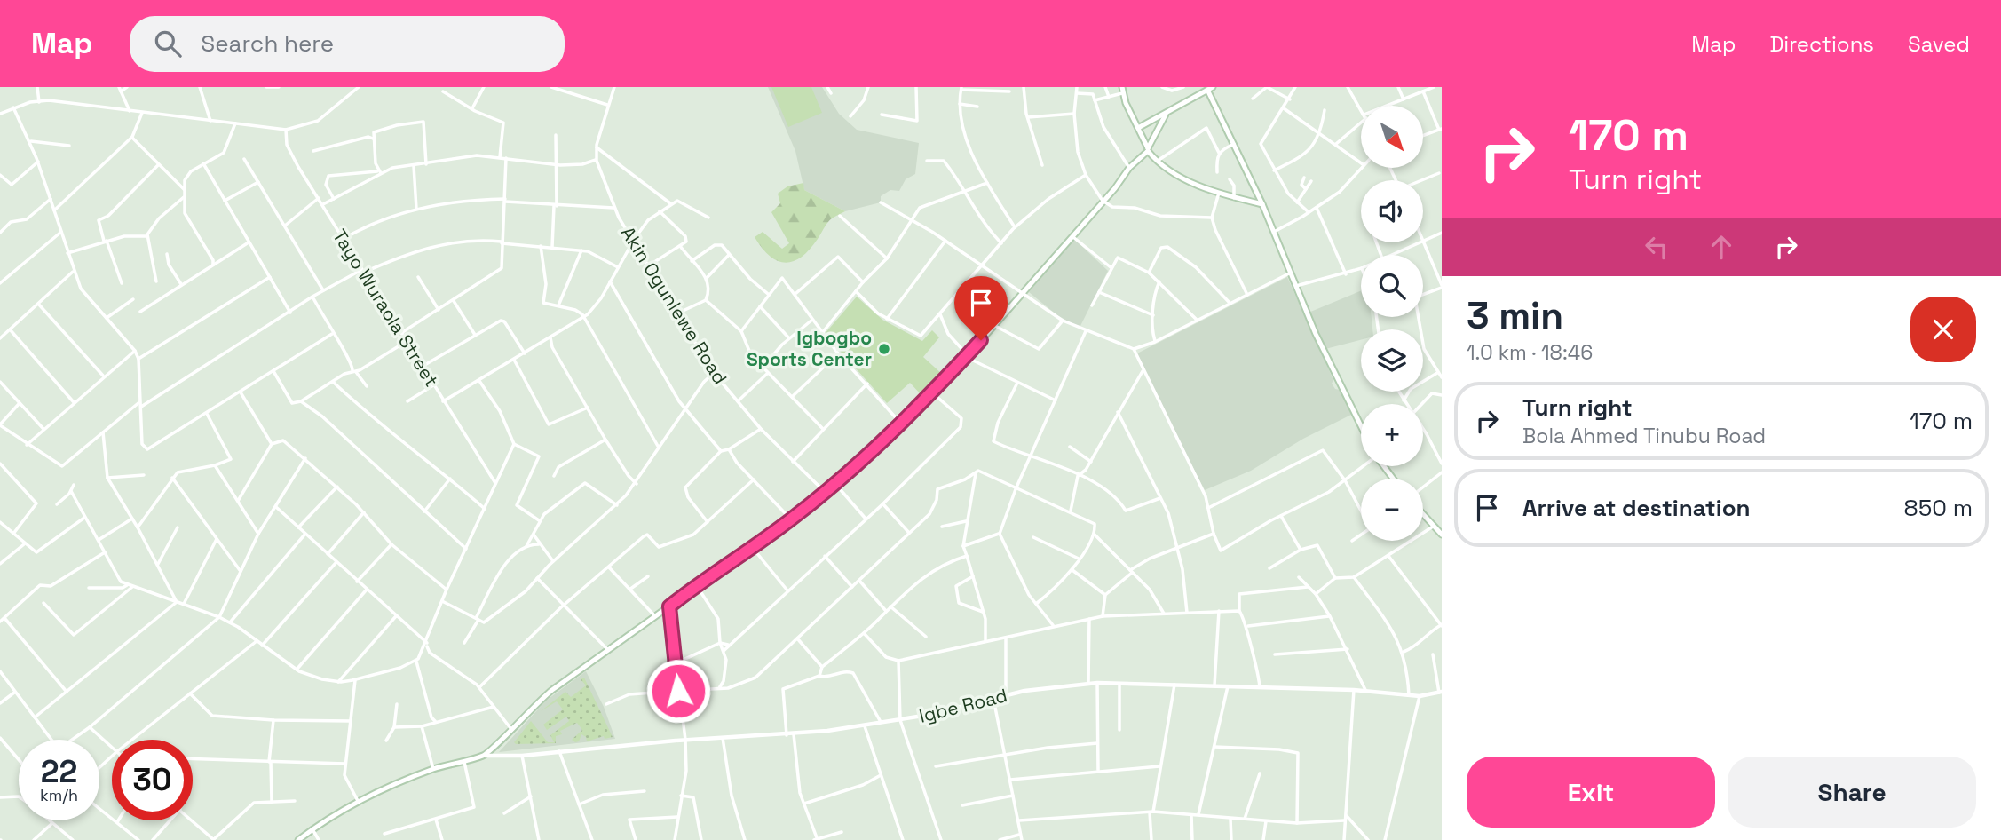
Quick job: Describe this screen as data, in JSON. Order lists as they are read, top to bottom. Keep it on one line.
{"streets":{"street":["Akin Ogunlewe Road","Tayo Wuraola Street","Igbe Road"]},"places":["Igbogbo Sports Center"],"north":"bottom right","page":{"header":"Map","search":"Search here","nav":["Map","Directions","Saved"],"turn":["170 m","Turn right"],"map_buttons":["+","−"],"heading":["3 min","1.0 km · 18:46"],"list":[{"name":"Turn right","note":"Bola Ahmed Tinubu Road","value":"170 m"},{"name":"Arrive at destination","value":"850 m"}],"speed":"22 km/h","limit":"30","buttons":["Exit","Share"]}}
